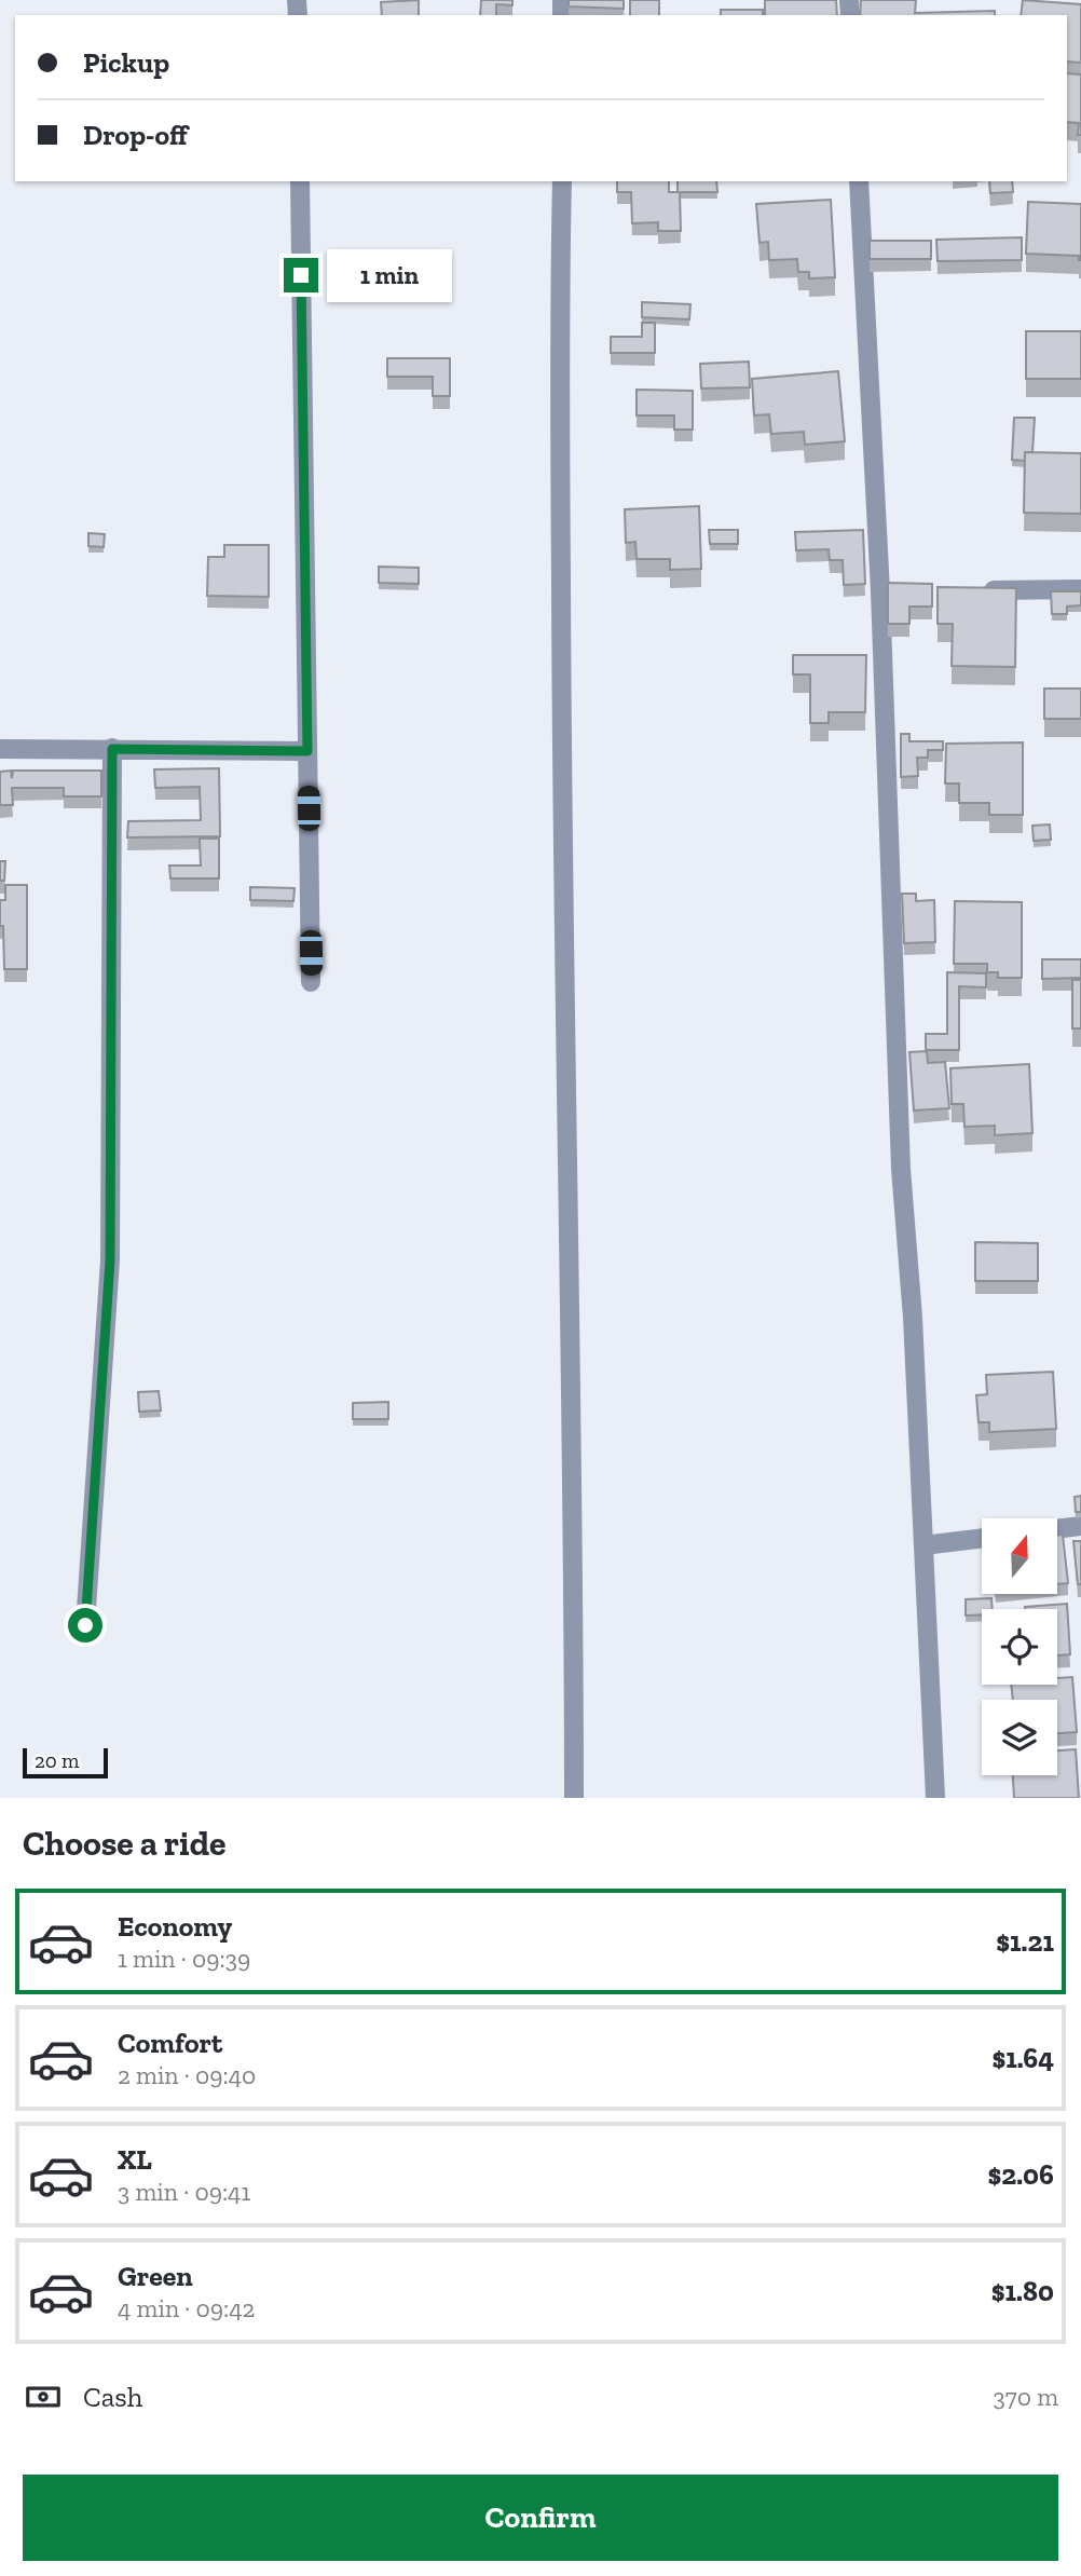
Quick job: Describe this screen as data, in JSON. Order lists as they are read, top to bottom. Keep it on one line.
{"scale_bar":"20 m","north":"top","page":{"banner":["Pickup","Drop-off"],"bubble":"1 min","scale":"20 m","heading":"Choose a ride","list":[{"name":"Economy","note":"1 min · 09:39","value":"$1.21"},{"name":"Comfort","note":"2 min · 09:40","value":"$1.64"},{"name":"XL","note":"3 min · 09:41","value":"$2.06"},{"name":"Green","note":"4 min · 09:42","value":"$1.80"}],"pay":["Cash","370 m"],"buttons":"Confirm"}}
